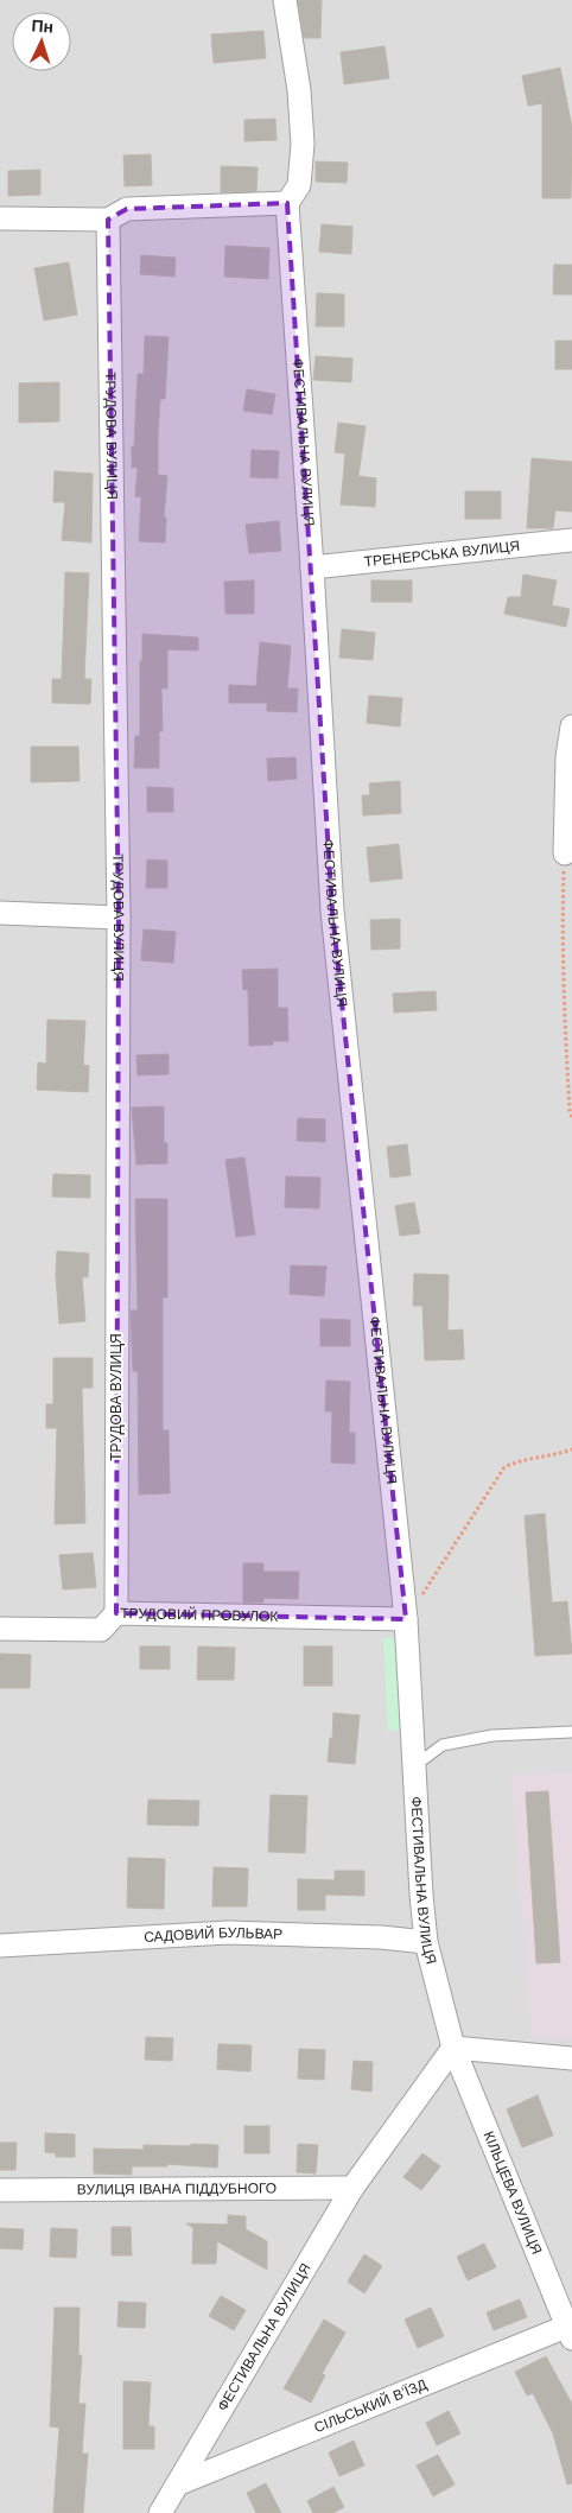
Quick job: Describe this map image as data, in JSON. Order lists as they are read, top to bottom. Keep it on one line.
{"streets":{"street":["ТРУДОВА ВУЛИЦЯ","ФЕСТИВАЛЬНА ВУЛИЦЯ","ТРЕНЕРСЬКА ВУЛИЦЯ","ТРУДОВИЙ ПРОВУЛОК","САДОВИЙ БУЛЬВАР","ВУЛИЦЯ ІВАНА ПІДДУБНОГО","КІЛЬЦЕВА ВУЛИЦЯ","СІЛЬСЬКИЙ В’ЇЗД"]},"crossings":[["ТРУДОВА ВУЛИЦЯ","ТРУДОВИЙ ПРОВУЛОК"],["ФЕСТИВАЛЬНА ВУЛИЦЯ","ТРЕНЕРСЬКА ВУЛИЦЯ"],["ФЕСТИВАЛЬНА ВУЛИЦЯ","ТРУДОВИЙ ПРОВУЛОК"],["ФЕСТИВАЛЬНА ВУЛИЦЯ","САДОВИЙ БУЛЬВАР"],["ФЕСТИВАЛЬНА ВУЛИЦЯ","ВУЛИЦЯ ІВАНА ПІДДУБНОГО"],["ФЕСТИВАЛЬНА ВУЛИЦЯ","КІЛЬЦЕВА ВУЛИЦЯ"],["ФЕСТИВАЛЬНА ВУЛИЦЯ","СІЛЬСЬКИЙ В’ЇЗД"],["КІЛЬЦЕВА ВУЛИЦЯ","СІЛЬСЬКИЙ В’ЇЗД"]],"north":"top"}
